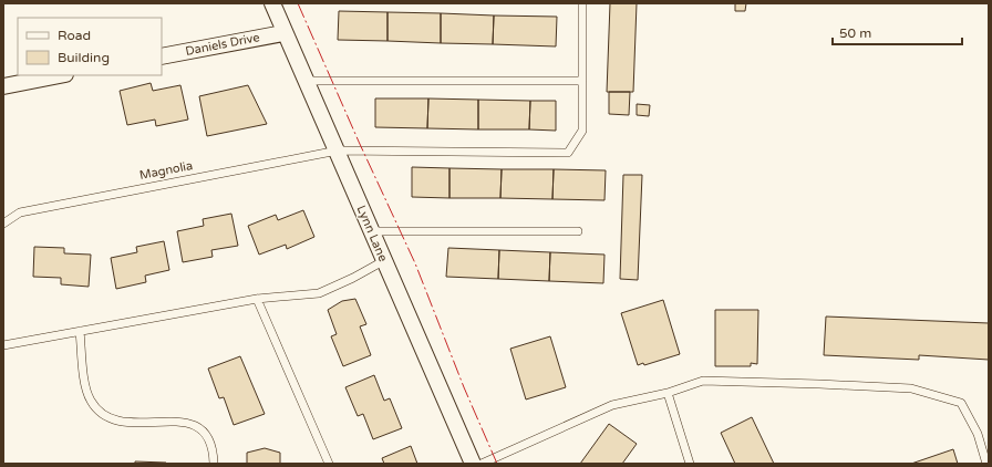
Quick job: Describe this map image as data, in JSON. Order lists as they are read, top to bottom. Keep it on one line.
{"streets":{"street":["Daniels Drive","Lynn Lane"],"lane":["Magnolia"]},"crossings":[["Daniels Drive","Lynn Lane"],["Magnolia","Lynn Lane"]],"legend":["Road","Building"],"scale_bar":"50 m"}
